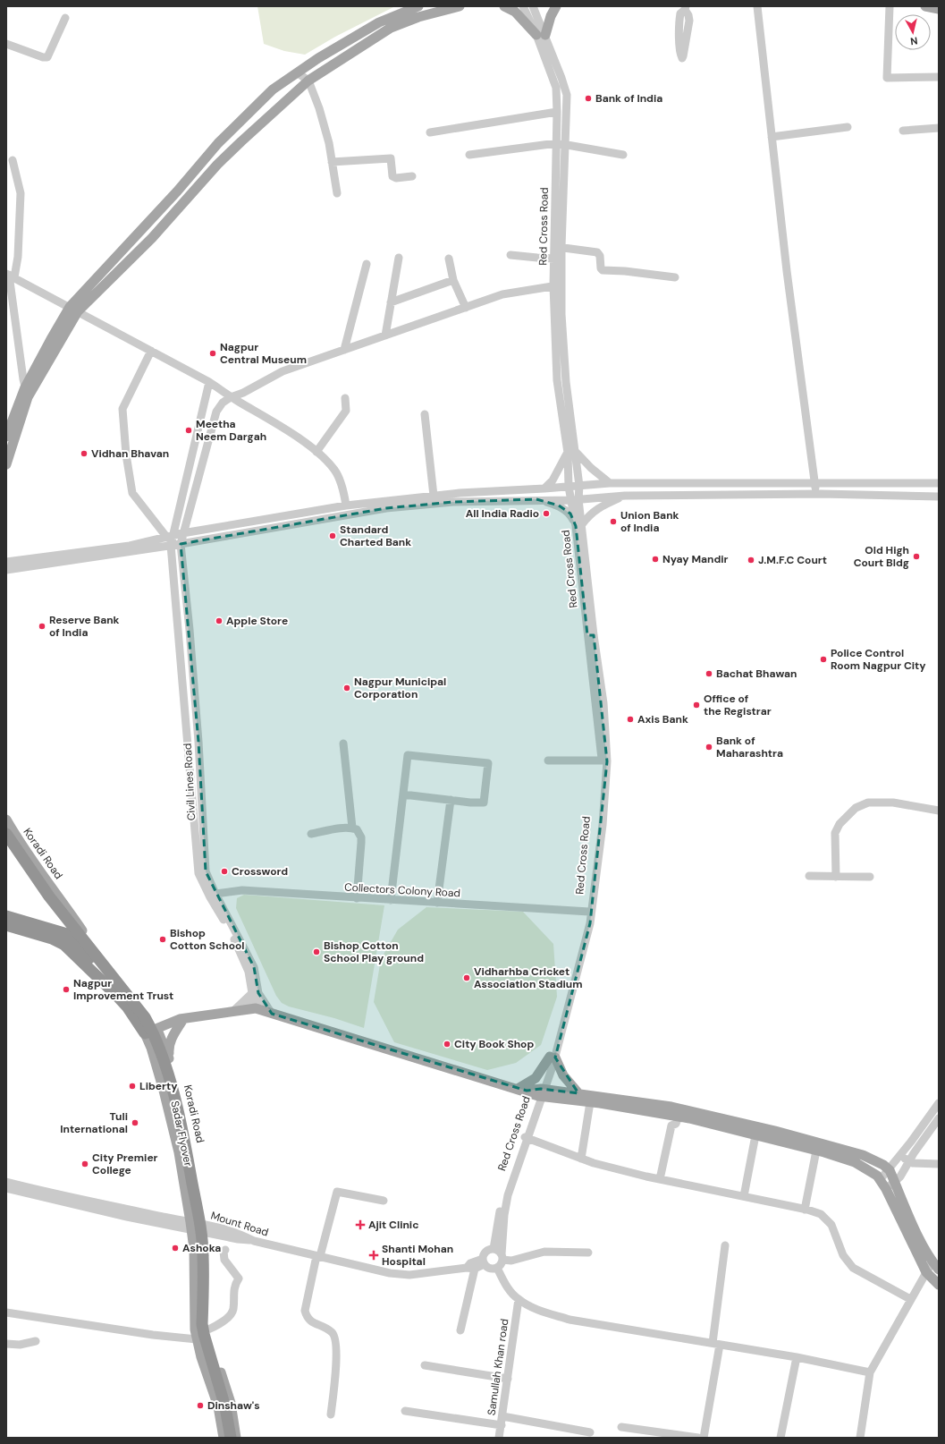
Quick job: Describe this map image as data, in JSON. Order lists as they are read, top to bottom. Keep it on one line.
{"streets":{"highway":["Sadar Flyover"],"main road":["Koradi Road"],"street":["Red Cross Road","Civil Lines Road","Collectors Colony Road","Mount Road","Samullah Khan road"]},"crossings":[["Red Cross Road","Collectors Colony Road"],["Red Cross Road","Mount Road"],["Civil Lines Road","Collectors Colony Road"],["Koradi Road","Mount Road"]],"places":{"other":["Bank of India","Nagpur Central Museum","Meetha Neem Dargah","Vidhan Bhavan","All India Radio","Union Bank of India","Standard Charted Bank","Old High Court Bldg","Nyay Mandir","J.M.F.C Court","Apple Store","Reserve Bank of India","Police Control Room Nagpur City","Bachat Bhawan","Nagpur Municipal Corporation","Office of the Registrar","Axis Bank","Bank of Maharashtra","Crossword","Bishop Cotton School","Bishop Cotton School Play ground","Vidharhba Cricket Association Stadium","Nagpur Improvement Trust","City Book Shop","Liberty","Tuli International","City Premier College","Ashoka","Dinshaw's"],"health":["Ajit Clinic","Shanti Mohan Hospital"]},"north":"bottom"}
